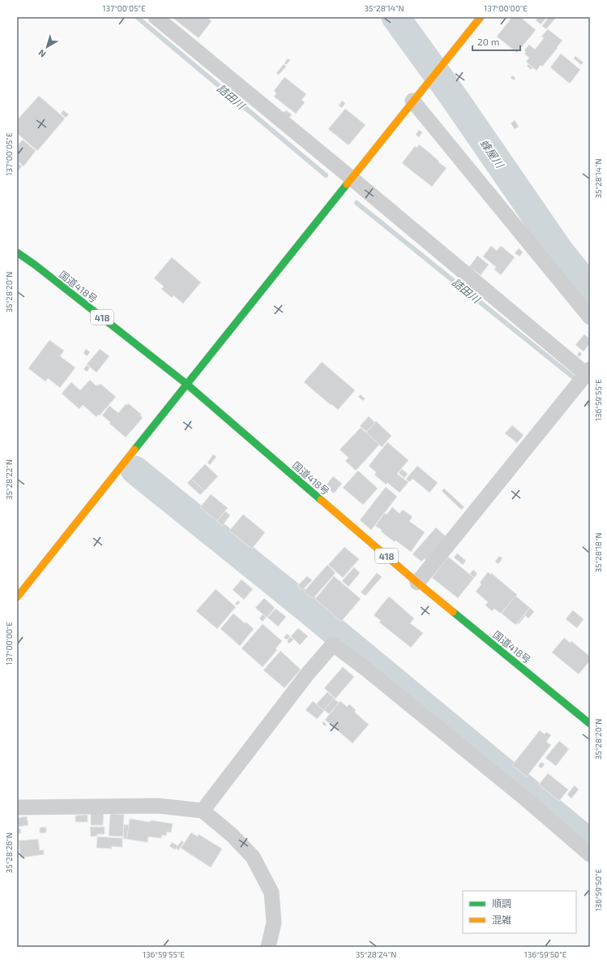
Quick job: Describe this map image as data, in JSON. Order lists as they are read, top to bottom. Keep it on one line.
{"streets":{"main road":["国道418号","418"]},"water":["詰田川","蜂屋川"],"legend":["順調","混雑"],"scale_bar":"20 m","north":"bottom left","coordinates":["137°00'05\"E","35°28'14\"N","137°00'00\"E","35°28'20\"N","136°59'55\"E","35°28'22\"N","35°28'18\"N","35°28'26\"N","136°59'50\"E","35°28'24\"N"]}
